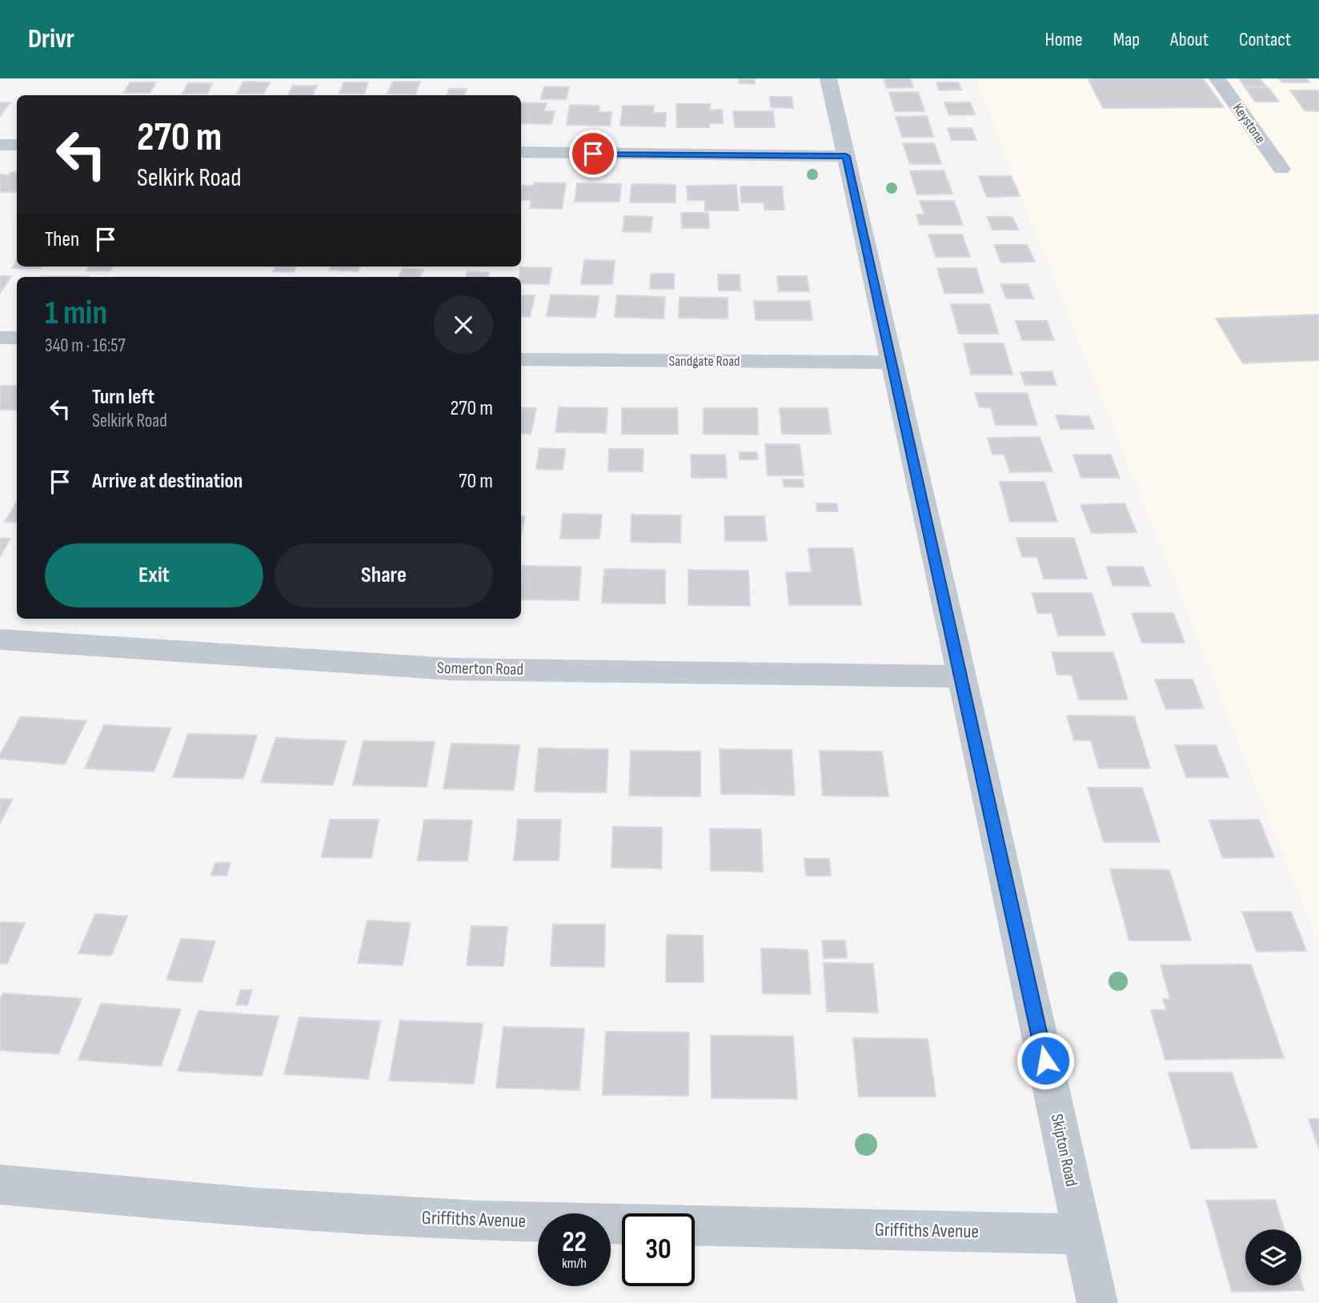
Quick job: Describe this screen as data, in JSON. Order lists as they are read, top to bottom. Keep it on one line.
{"streets":{"street":["Keystone","Sandgate Road","Somerton Road","Skipton Road","Griffiths Avenue"]},"crossings":[["Sandgate Road","Skipton Road"],["Somerton Road","Skipton Road"],["Skipton Road","Griffiths Avenue"]],"page":{"header":"Drivr","nav":["Home","Map","About","Contact"],"turn":["270 m","Selkirk Road"],"then":"Then","heading":["1 min","340 m · 16:57"],"list":[{"name":"Turn left","note":"Selkirk Road","value":"270 m"},{"name":"Arrive at destination","value":"70 m"}],"buttons":["Exit","Share"],"speed":"22 km/h","limit":"30"}}
